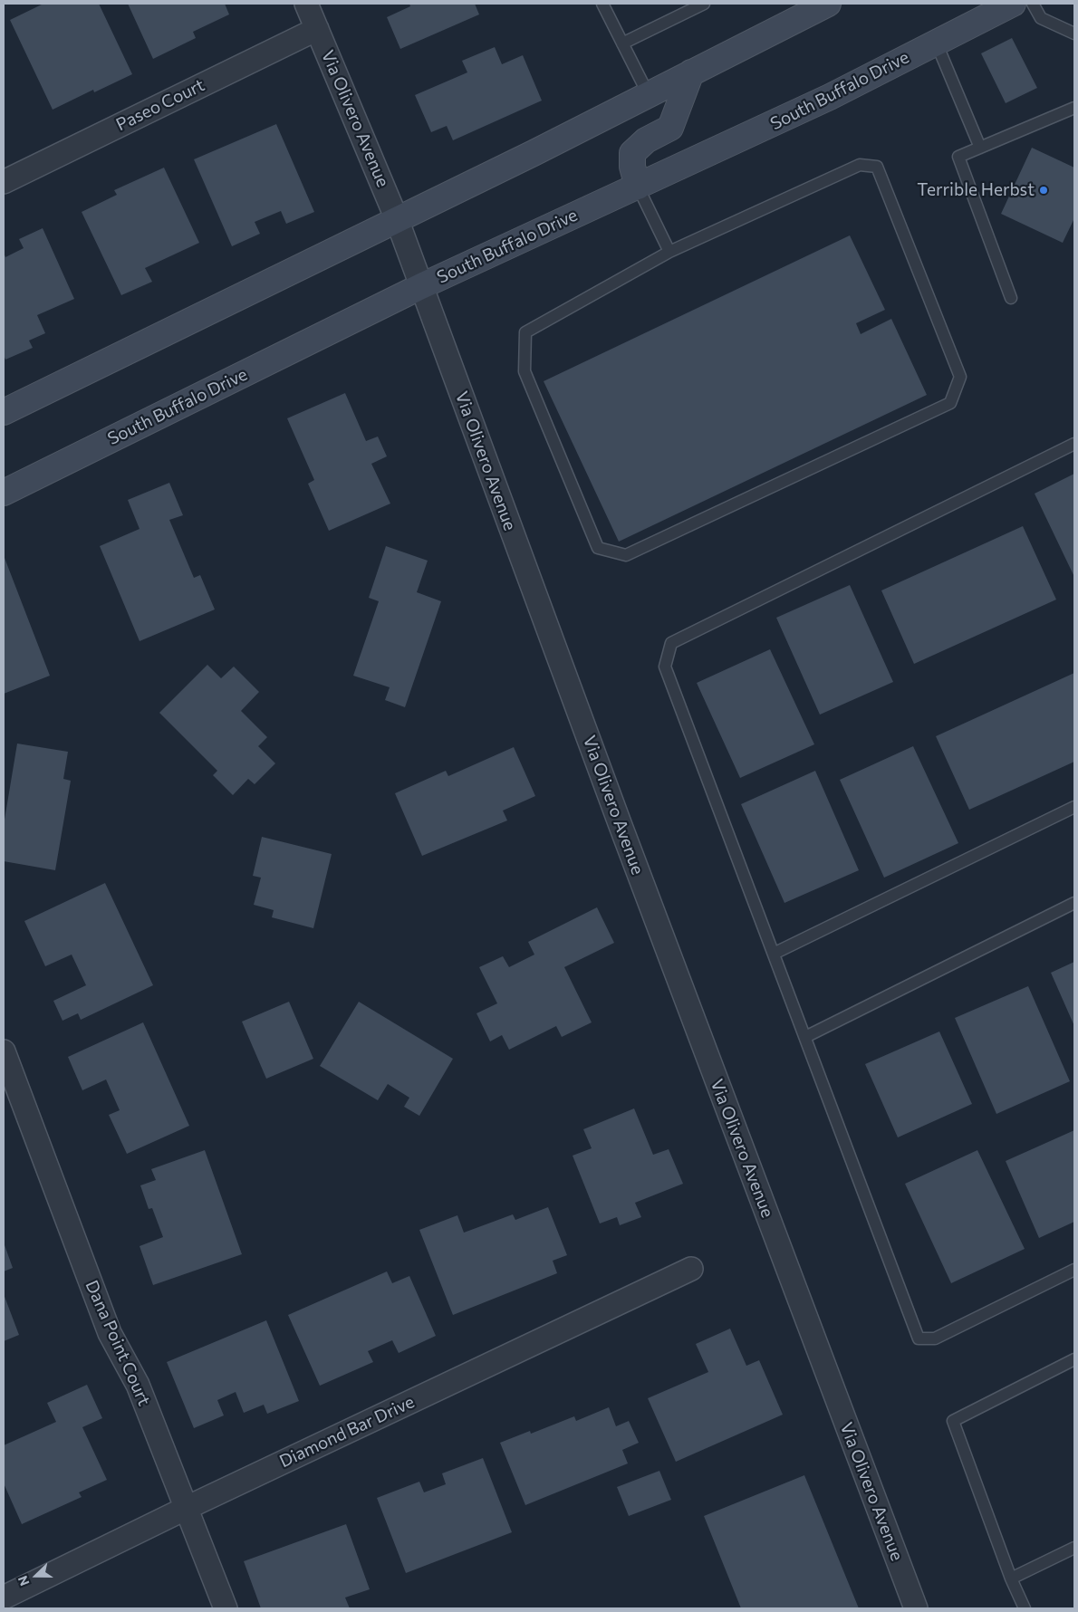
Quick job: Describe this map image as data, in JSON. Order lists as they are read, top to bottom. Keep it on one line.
{"streets":{"main road":["South Buffalo Drive"],"street":["Paseo Court","Via Olivero Avenue","Dana Point Court","Diamond Bar Drive"]},"crossings":[["South Buffalo Drive","Via Olivero Avenue"],["Paseo Court","Via Olivero Avenue"],["Dana Point Court","Diamond Bar Drive"]],"places":["Terrible Herbst"],"north":"left"}
